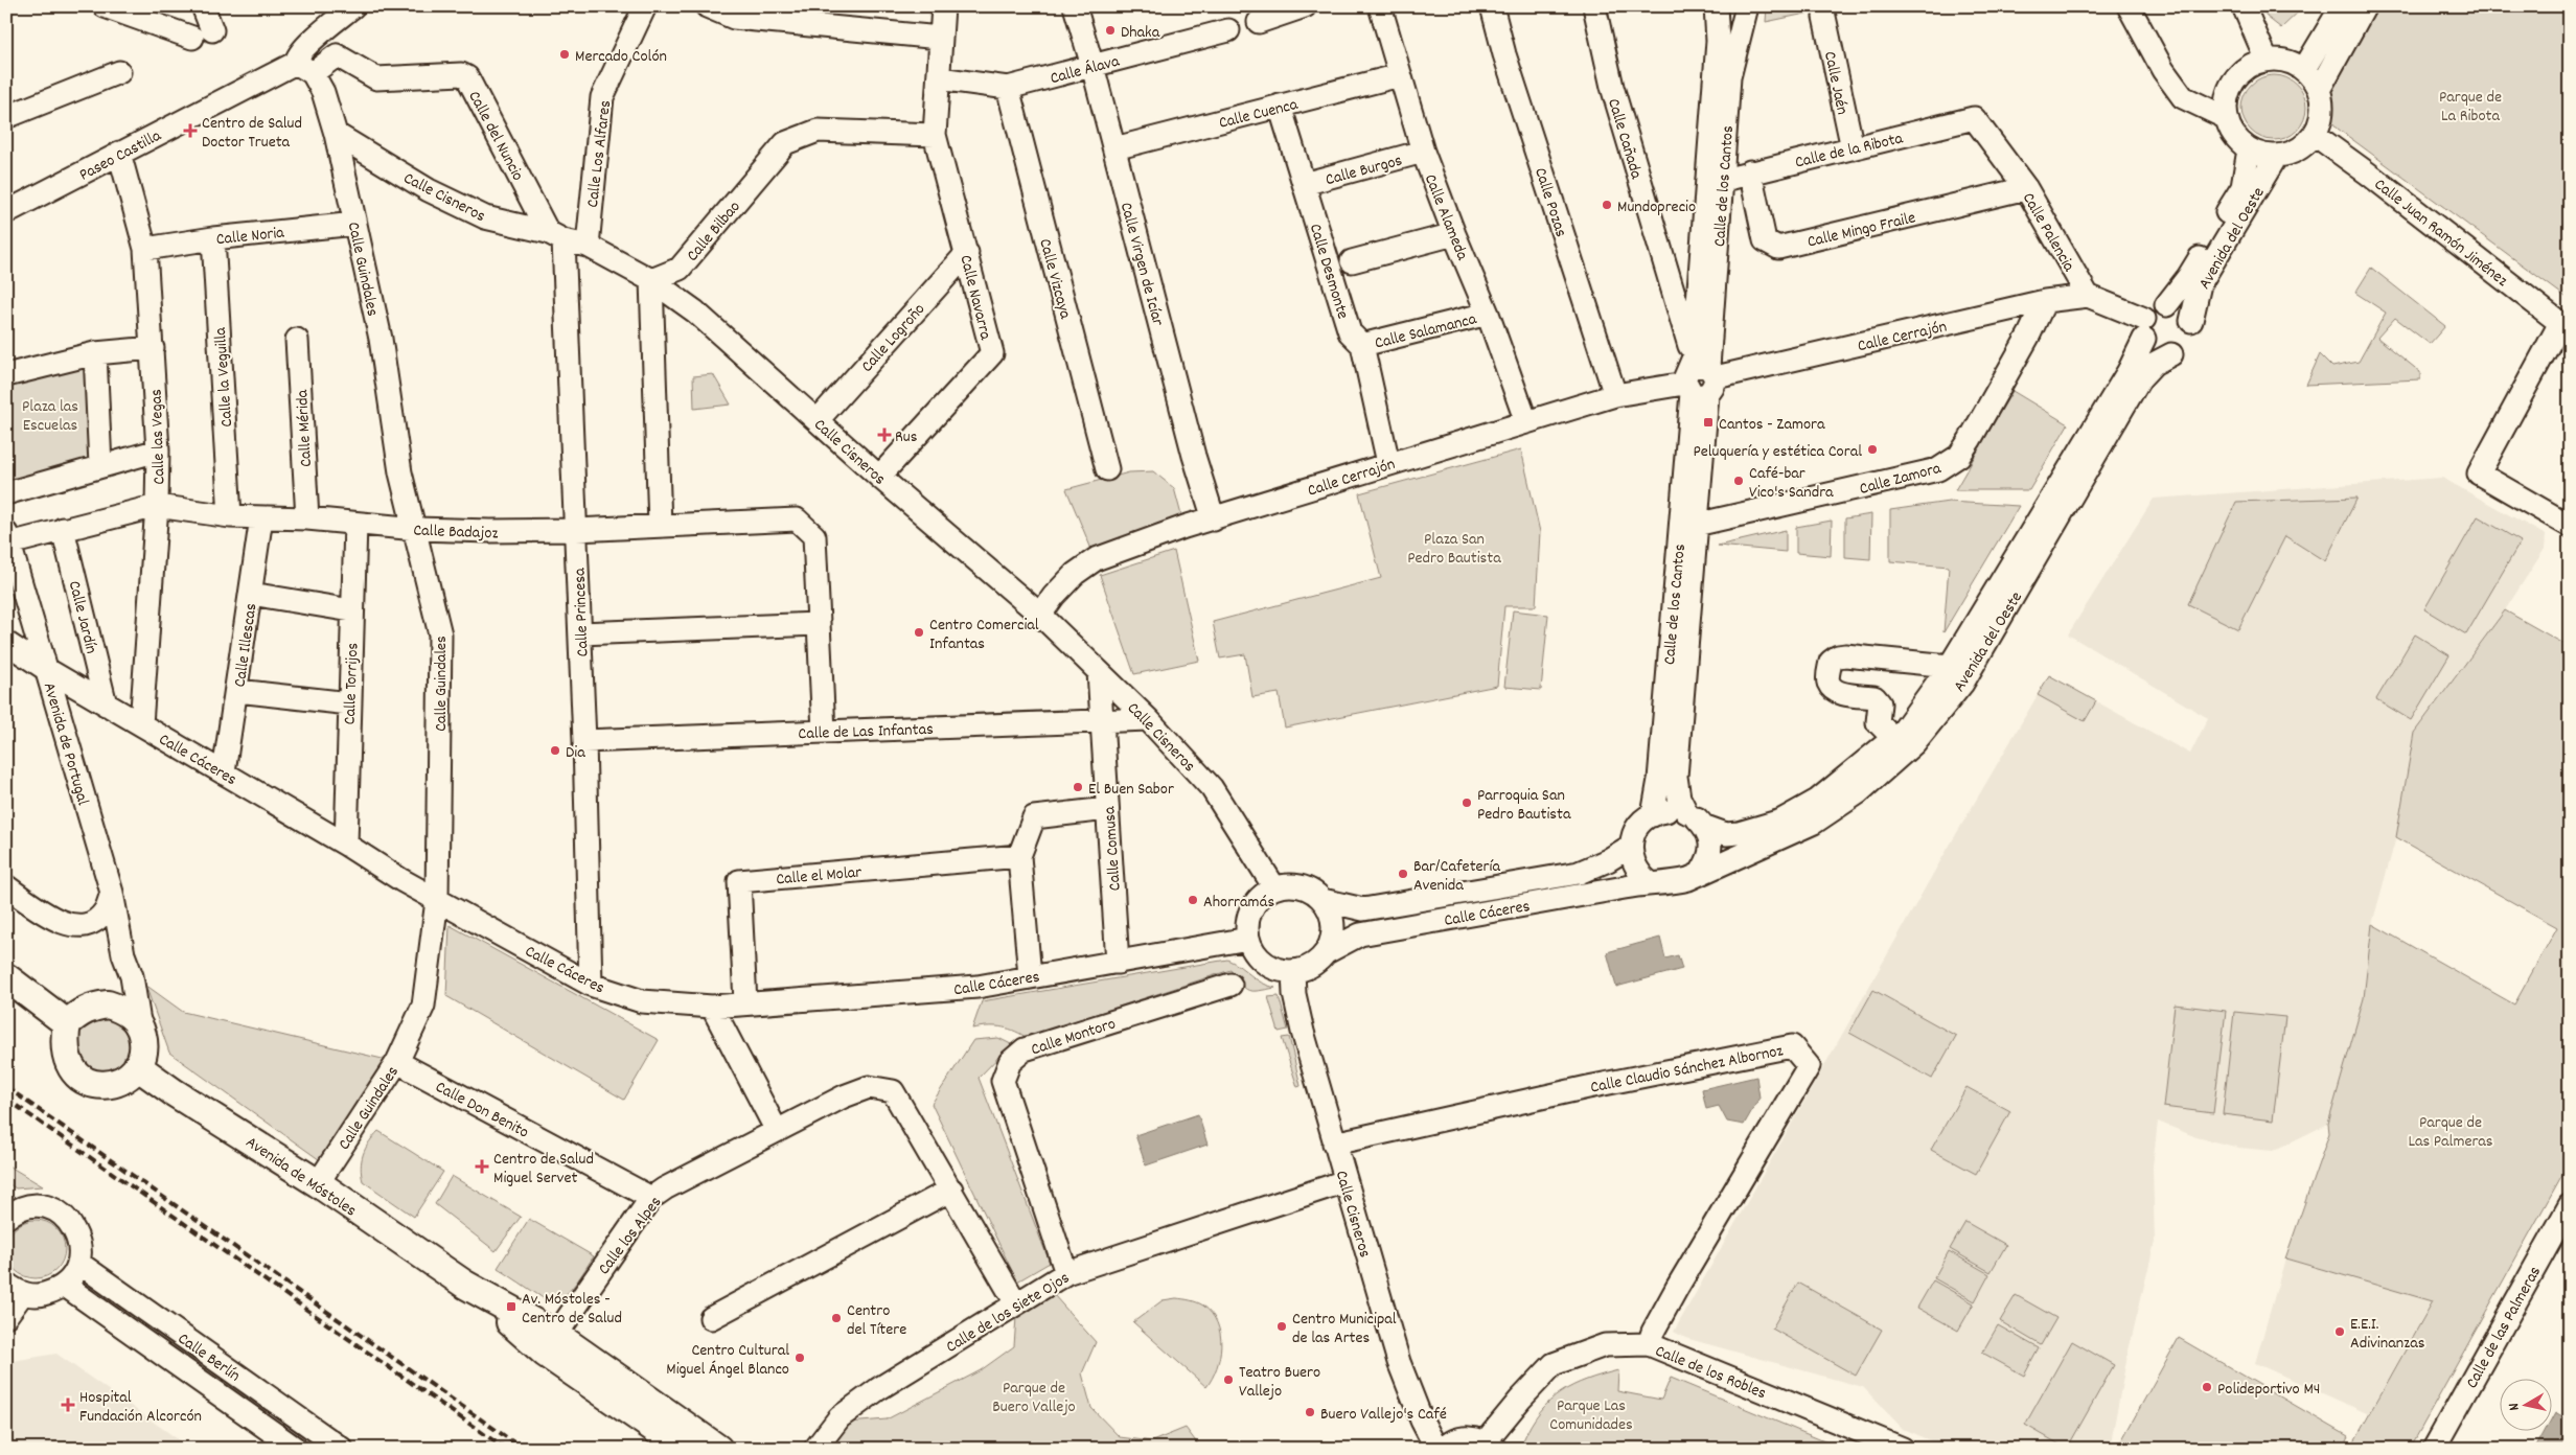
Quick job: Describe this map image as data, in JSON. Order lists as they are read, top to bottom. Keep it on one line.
{"streets":{"main road":["Avenida de Móstoles"],"street":["Calle Álava","Calle Jaén","Calle Cuenca","Calle del Nuncio","Calle Cañada","Calle de la Ribota","Paseo Castilla","Calle Los Alfares","Calle Burgos","Calle de los Cantos","Calle Cisneros","Calle Pozas","Calle Alameda","Calle Mingo Fraile","Calle Bilbao","Calle Palencia","Calle Juan Ramón Jiménez","Calle Noria","Avenida del Oeste","Calle Virgen de Icíar","Calle Guindales","Calle Desmonte","Calle Vizcaya","Calle Navarra","Calle Salamanca","Calle Cerrajón","Calle Logroño","Calle la Veguilla","Calle Mérida","Calle las Vegas","Calle Zamora","Calle Badajoz","Calle Princesa","Calle Jardín","Calle Illescas","Calle Torrijos","Calle de Las Infantas","Avenida de Portugal","Calle Cáceres","Calle Comusa","Calle el Molar","Calle Montoro","Calle Claudio Sánchez Albornoz","Calle Don Benito","Calle los Alpes","Calle de los Siete Ojos","Calle de las Palmeras","Calle Berlín","Calle de los Robles"]},"crossings":[["Calle Álava","Calle Virgen de Icíar"],["Calle Álava","Calle Vizcaya"],["Calle Álava","Calle Navarra"],["Calle Jaén","Calle de la Ribota"],["Calle Cuenca","Calle Alameda"],["Calle Cuenca","Calle Virgen de Icíar"],["Calle Cuenca","Calle Desmonte"],["Calle del Nuncio","Calle Cisneros"],["Calle del Nuncio","Calle Princesa"],["Calle Cañada","Calle de los Cantos"],["Calle Cañada","Calle Cerrajón"],["Calle de la Ribota","Calle de los Cantos"],["Calle de la Ribota","Calle Mingo Fraile"],["Calle de la Ribota","Calle Palencia"],["Paseo Castilla","Calle las Vegas"],["Calle Los Alfares","Calle Cisneros"],["Calle Burgos","Calle Alameda"],["Calle Burgos","Calle Desmonte"],["Calle de los Cantos","Avenida del Oeste"],["Calle de los Cantos","Calle Cerrajón"],["Calle de los Cantos","Calle Zamora"],["Calle de los Cantos","Calle Cáceres"],["Calle Cisneros","Calle Bilbao"],["Calle Cisneros","Calle Guindales"],["Calle Cisneros","Calle Navarra"],["Calle Cisneros","Calle Cerrajón"],["Calle Cisneros","Calle Logroño"],["Calle Cisneros","Calle Princesa"],["Calle Cisneros","Calle de Las Infantas"],["Calle Cisneros","Calle Cáceres"],["Calle Cisneros","Calle Comusa"],["Calle Cisneros","Calle Claudio Sánchez Albornoz"],["Calle Cisneros","Calle de los Siete Ojos"],["Calle Pozas","Calle Cerrajón"],["Calle Alameda","Calle Salamanca"],["Calle Alameda","Calle Cerrajón"],["Calle Mingo Fraile","Calle Palencia"],["Calle Bilbao","Calle Navarra"],["Calle Palencia","Calle Cerrajón"],["Calle Juan Ramón Jiménez","Avenida del Oeste"],["Calle Noria","Calle Guindales"],["Calle Noria","Calle la Veguilla"],["Calle Noria","Calle las Vegas"],["Avenida del Oeste","Calle Cáceres"],["Calle Virgen de Icíar","Calle Cerrajón"],["Calle Guindales","Calle Badajoz"],["Calle Guindales","Calle Cáceres"],["Calle Guindales","Calle Don Benito"],["Calle Guindales","Avenida de Móstoles"],["Calle Desmonte","Calle Salamanca"],["Calle Desmonte","Calle Cerrajón"],["Calle Navarra","Calle Logroño"],["Calle Cerrajón","Calle Zamora"],["Calle la Veguilla","Calle Badajoz"],["Calle Mérida","Calle Badajoz"],["Calle las Vegas","Calle Badajoz"],["Calle las Vegas","Calle Cáceres"],["Calle Badajoz","Calle Princesa"],["Calle Badajoz","Calle Jardín"],["Calle Badajoz","Calle Illescas"],["Calle Badajoz","Calle Torrijos"],["Calle Badajoz","Calle de Las Infantas"],["Calle Badajoz","Avenida de Portugal"],["Calle Princesa","Calle de Las Infantas"],["Calle Princesa","Calle Cáceres"],["Calle Jardín","Calle Cáceres"],["Calle Illescas","Calle Cáceres"],["Calle Torrijos","Calle Cáceres"],["Calle de Las Infantas","Calle Comusa"],["Avenida de Portugal","Calle Cáceres"],["Avenida de Portugal","Avenida de Móstoles"],["Calle Cáceres","Calle Comusa"],["Calle Cáceres","Calle el Molar"],["Calle Montoro","Calle de los Siete Ojos"],["Calle Claudio Sánchez Albornoz","Calle de los Robles"],["Calle Don Benito","Calle los Alpes"],["Avenida de Móstoles","Calle los Alpes"],["Calle los Alpes","Calle de los Siete Ojos"]],"parks":["Parque de La Ribota","Plaza las Escuelas","Plaza San Pedro Bautista","Parque de Las Palmeras","Parque de Buero Vallejo","Parque Las Comunidades"],"places":{"other":["Dhaka","Mercado Colón","Mundoprecio","Peluquería y estética Coral","Café-bar Vico's Sandra","Centro Comercial Infantas","Dia","El Buen Sabor","Parroquia San Pedro Bautista","Bar/Cafetería Avenida","Ahorramás","Centro del Títere","Centro Municipal de las Artes","E.E.I. Adivinanzas","Centro Cultural Miguel Ángel Blanco","Teatro Buero Vallejo","Polideportivo M4","Buero Vallejo's Café"],"health":["Centro de Salud Doctor Trueta","Rus","Centro de Salud Miguel Servet","Hospital Fundación Alcorcón"],"transit":["Cantos - Zamora","Av. Móstoles - Centro de Salud"]},"north":"left"}
